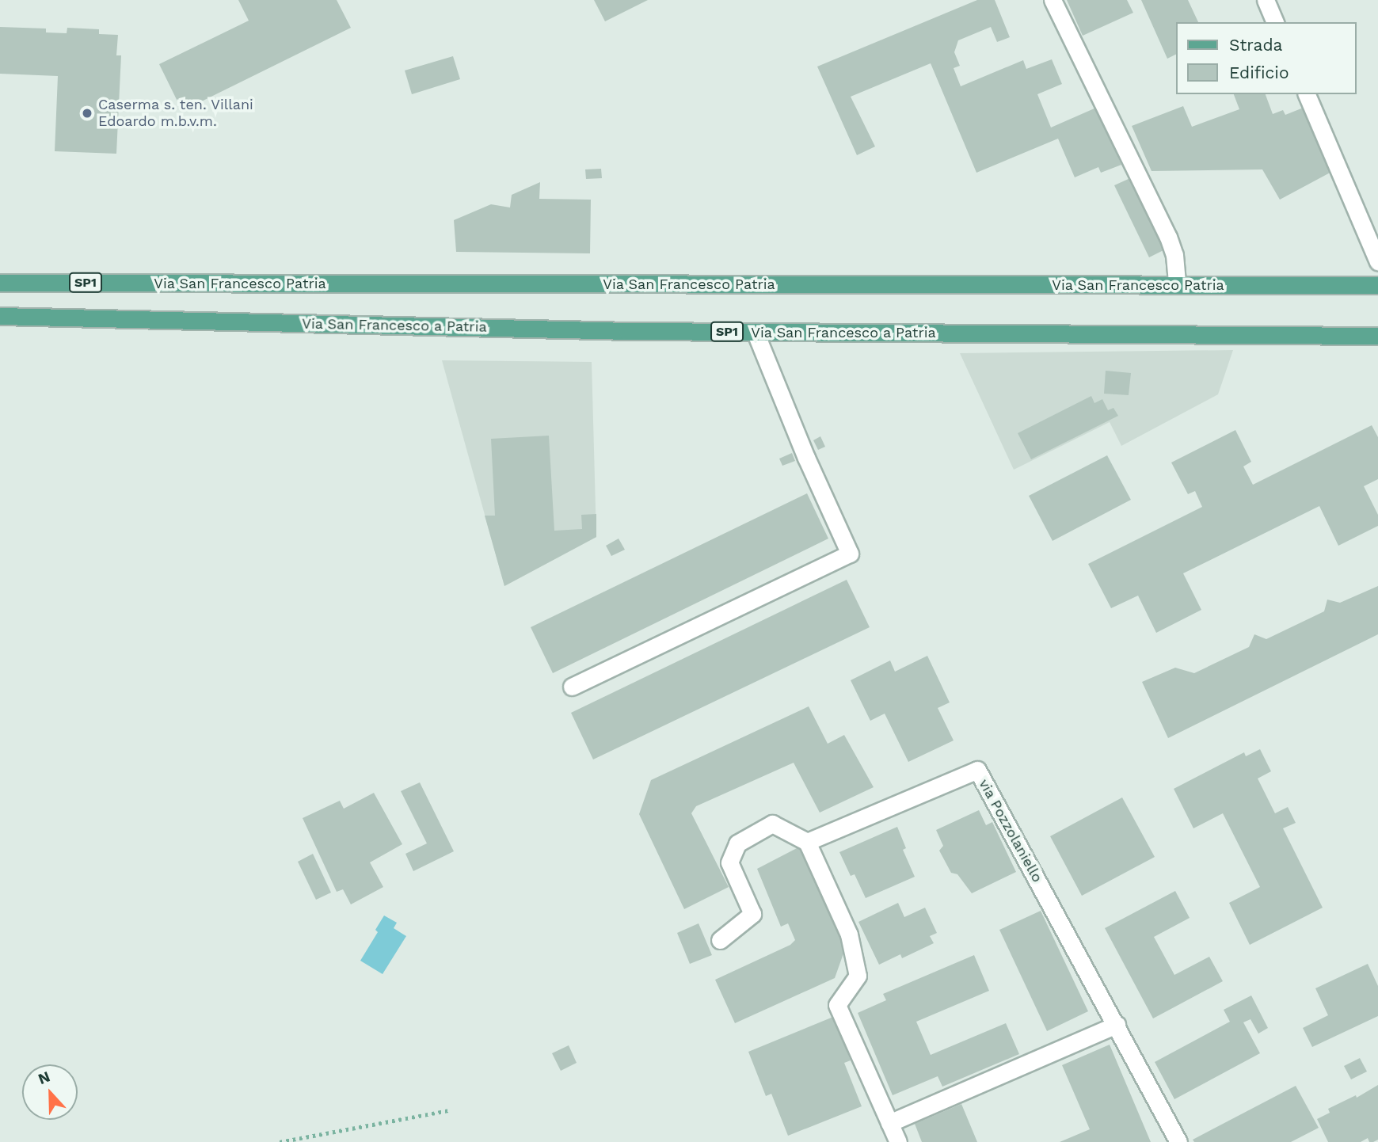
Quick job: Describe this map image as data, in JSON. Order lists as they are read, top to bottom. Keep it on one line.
{"streets":{"main road":["SP1","Via San Francesco Patria","Via San Francesco a Patria"],"street":["via Pozzolaniello"]},"places":["Caserma s. ten. Villani Edoardo m.b.v.m."],"legend":["Strada","Edificio"],"north":"top"}
